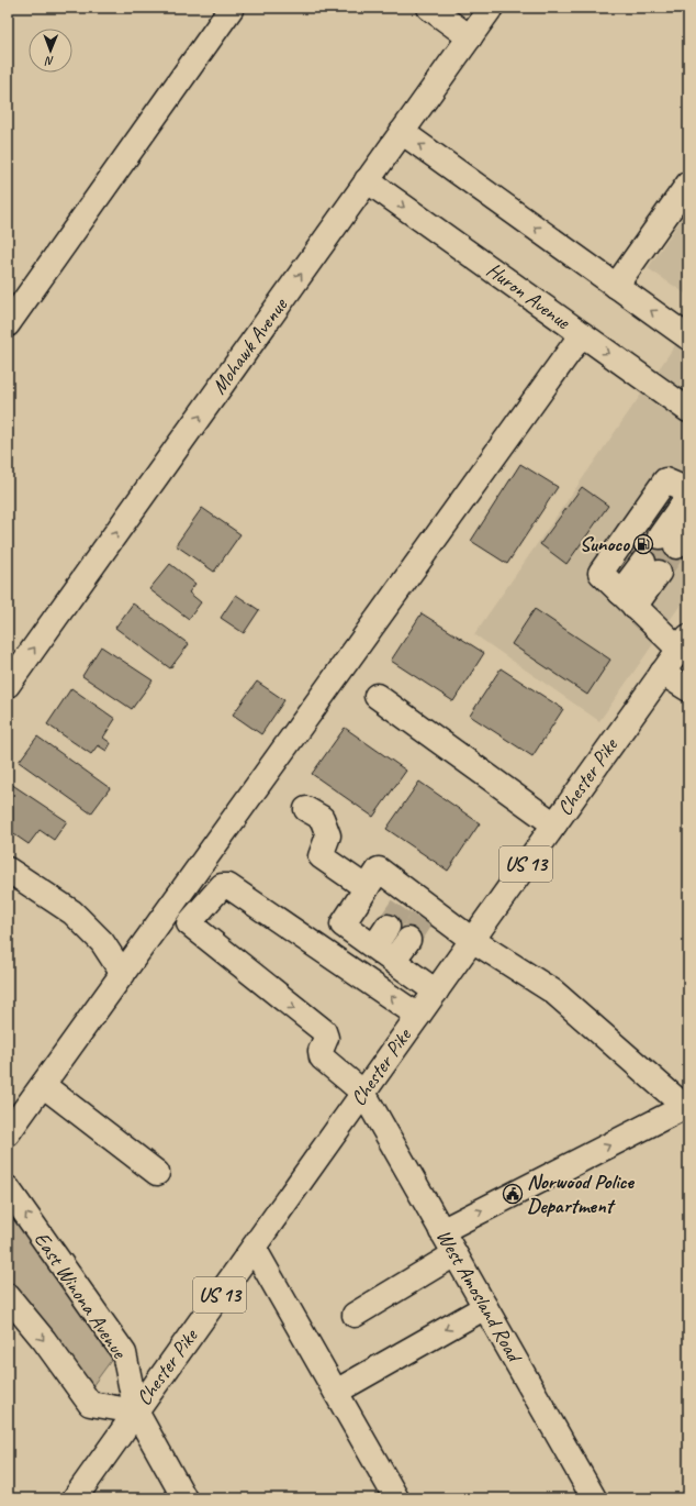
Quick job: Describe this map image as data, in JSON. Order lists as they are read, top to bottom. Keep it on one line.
{"streets":{"street":["Huron Avenue","Mohawk Avenue","Chester Pike","US 13","East Winona Avenue","West Amosland Road"]},"crossings":[["Huron Avenue","Mohawk Avenue"],["Chester Pike","East Winona Avenue"],["Chester Pike","West Amosland Road"]],"places":{"fuel station":["Sunoco"],"public building":["Norwood Police Department"]},"north":"bottom"}
